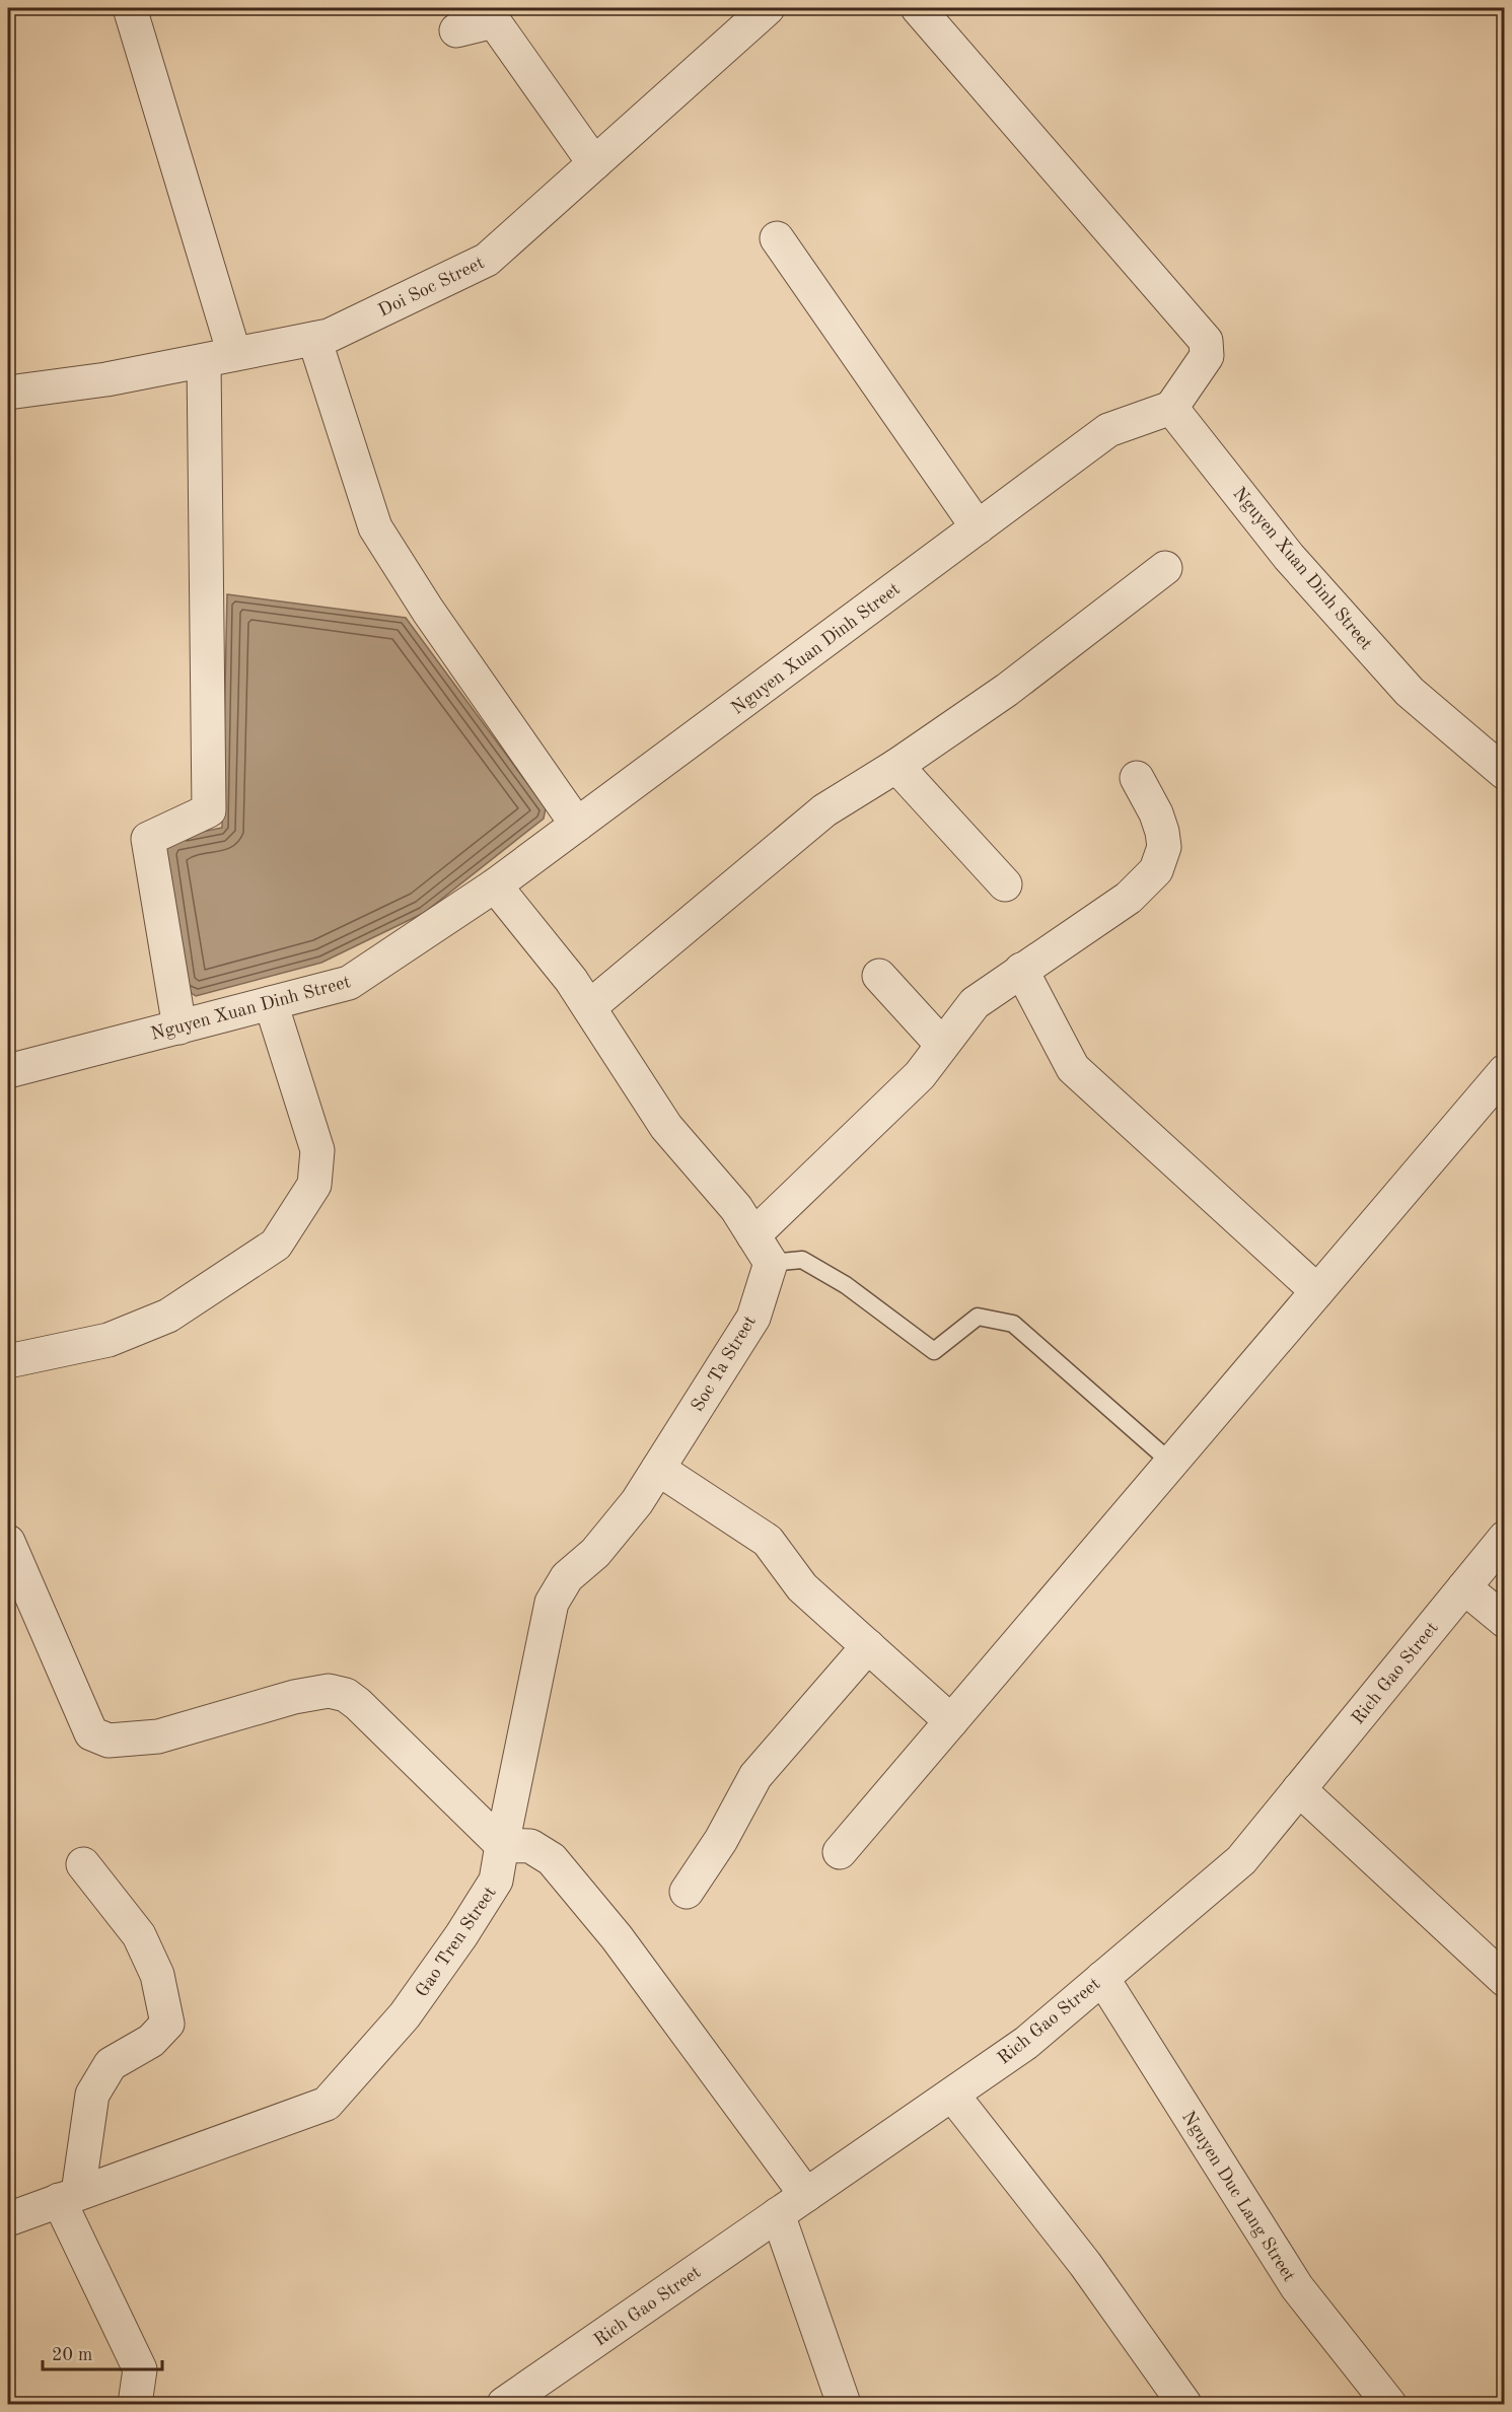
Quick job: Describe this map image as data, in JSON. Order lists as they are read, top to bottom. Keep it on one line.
{"streets":{"street":["Doi Soc Street","Nguyen Xuan Dinh Street","Soc Ta Street","Rich Gao Street","Gao Tren Street","Nguyen Duc Lang Street"]},"crossings":[["Soc Ta Street","Gao Tren Street"],["Rich Gao Street","Nguyen Duc Lang Street"]],"scale_bar":"20 m"}
